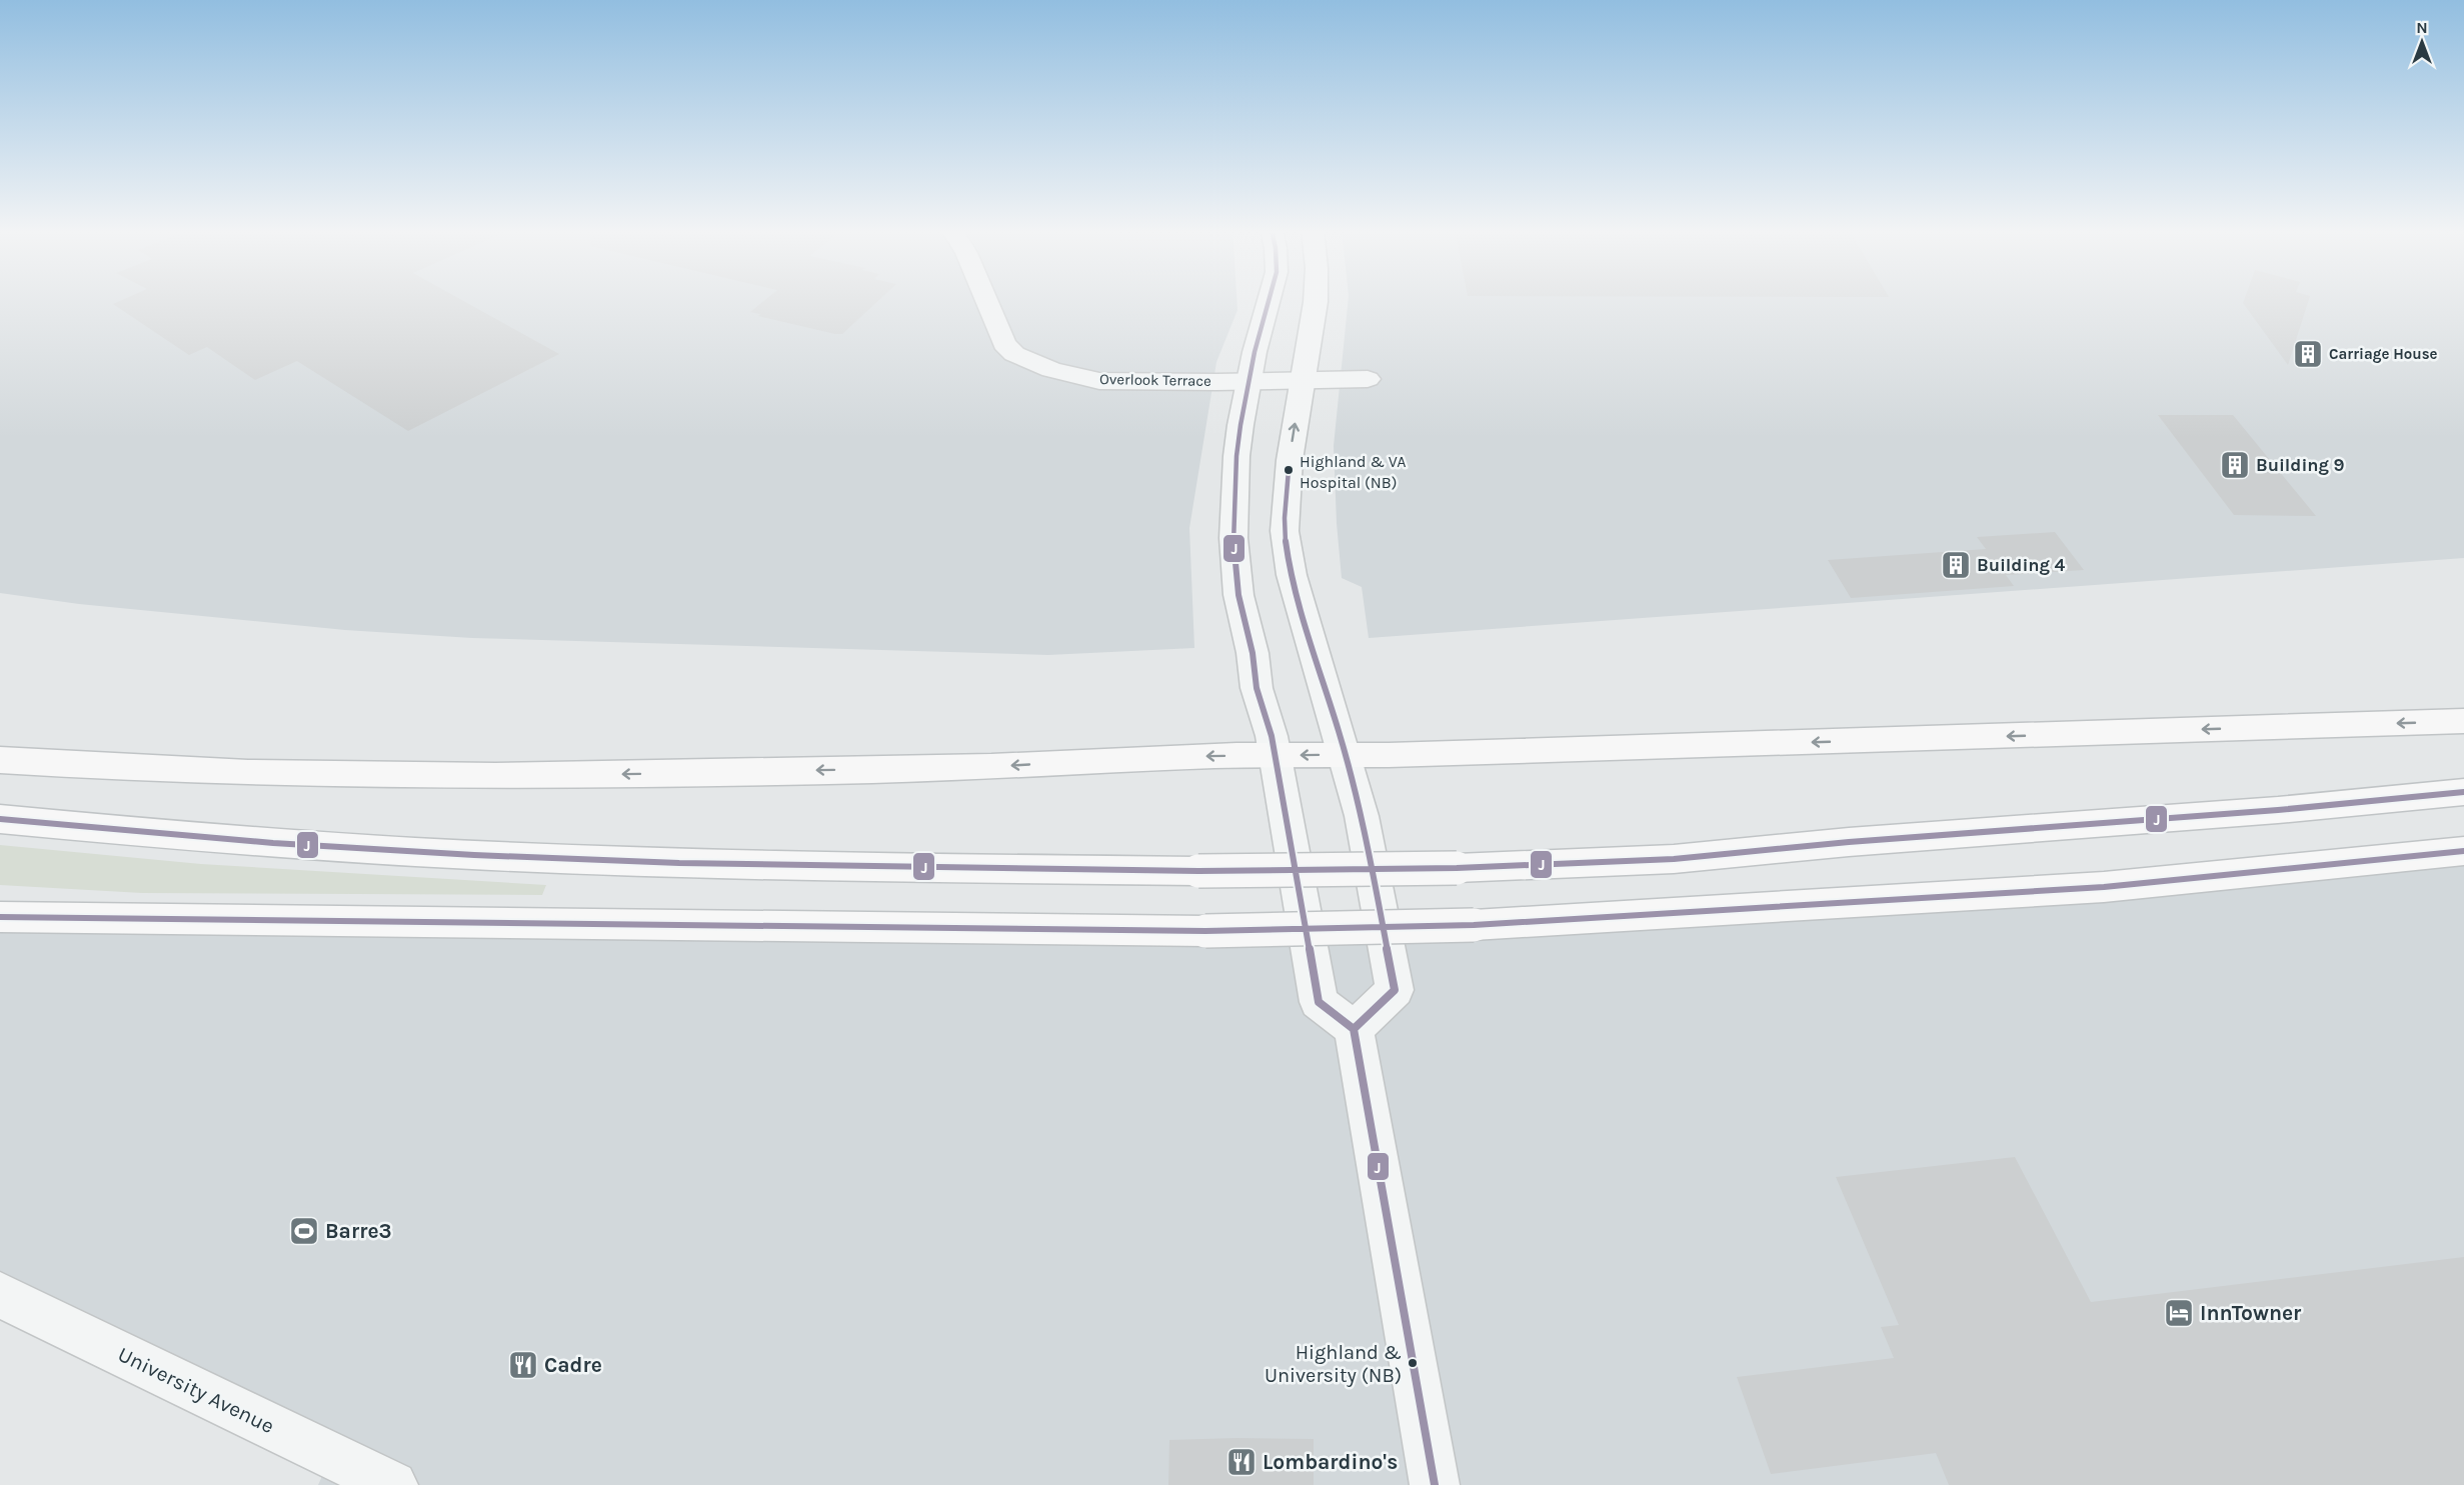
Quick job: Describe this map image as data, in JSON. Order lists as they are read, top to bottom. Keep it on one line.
{"streets":{"street":["Overlook Terrace","University Avenue"]},"places":{"building":["Carriage House","Building 9","Building 4"],"other":["Highland & VA Hospital (NB)","Highland & University (NB)"],"sports":["Barre3"],"hotel":["InnTowner"],"restaurant":["Cadre","Lombardino's"]},"lines":["transit line J"],"north":"top"}
